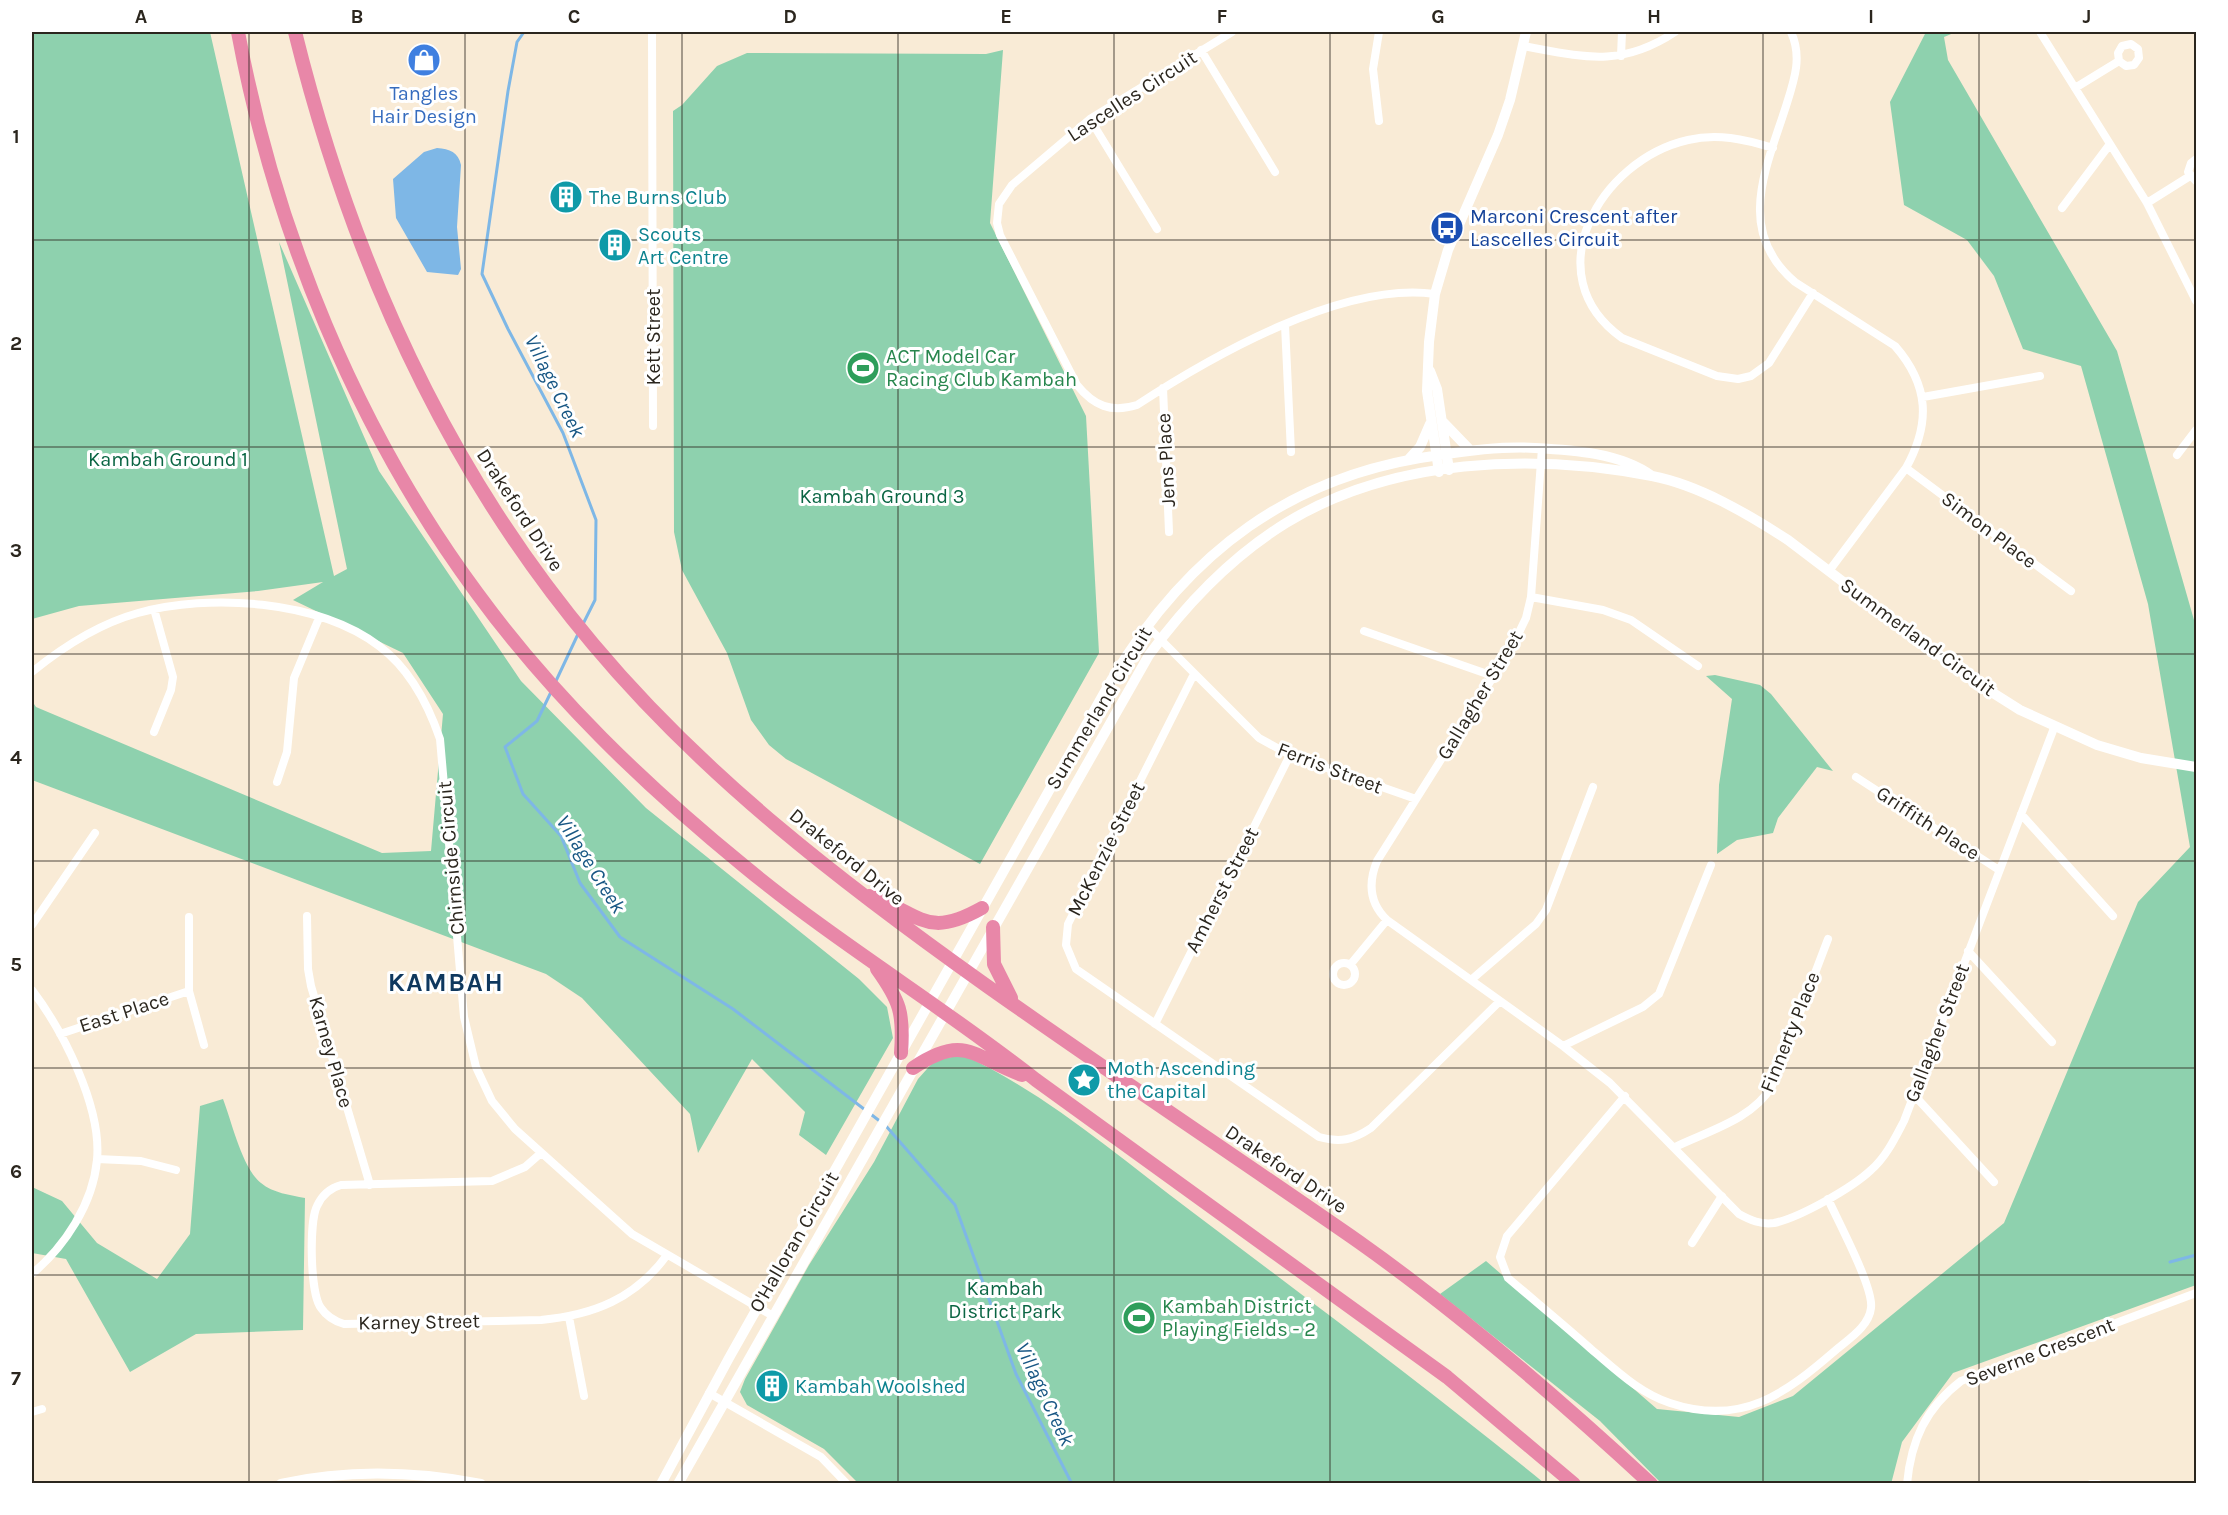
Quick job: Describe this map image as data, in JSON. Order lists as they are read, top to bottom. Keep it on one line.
{"streets":{"highway":["Drakeford Drive"],"street":["Lascelles Circuit","Kett Street","Jens Place","Simon Place","Summerland Circuit","Gallagher Street","Ferris Street","Griffith Place","McKenzie Street","Chirnside Circuit","Amherst Street","East Place","Finnerty Place","Karney Place","O'Halloran Circuit","Karney Street","Severne Crescent"]},"crossings":[["Lascelles Circuit","Jens Place"],["Drakeford Drive","Summerland Circuit"],["Summerland Circuit","Gallagher Street"],["Summerland Circuit","Ferris Street"],["Summerland Circuit","O'Halloran Circuit"],["Gallagher Street","Ferris Street"],["Gallagher Street","Griffith Place"],["Gallagher Street","McKenzie Street"],["Gallagher Street","Finnerty Place"],["Ferris Street","McKenzie Street"],["Ferris Street","Amherst Street"],["McKenzie Street","Amherst Street"],["Chirnside Circuit","O'Halloran Circuit"],["Chirnside Circuit","Karney Street"],["Karney Place","Karney Street"]],"districts":["KAMBAH"],"water":["Village Creek"],"parks":["Kambah Ground 1","Kambah Ground 3","Kambah District Park"],"places":{"shop":["Tangles Hair Design"],"building":["The Burns Club","Scouts Art Centre","Kambah Woolshed"],"bus stop":["Marconi Crescent after Lascelles Circuit"],"sports":["ACT Model Car Racing Club Kambah","Kambah District Playing Fields - 2"],"place":["Moth Ascending the Capital"]},"grid":{"columns":["A","B","C","D","E","F","G","H","I","J"],"rows":["1","2","3","4","5","6","7"]}}
